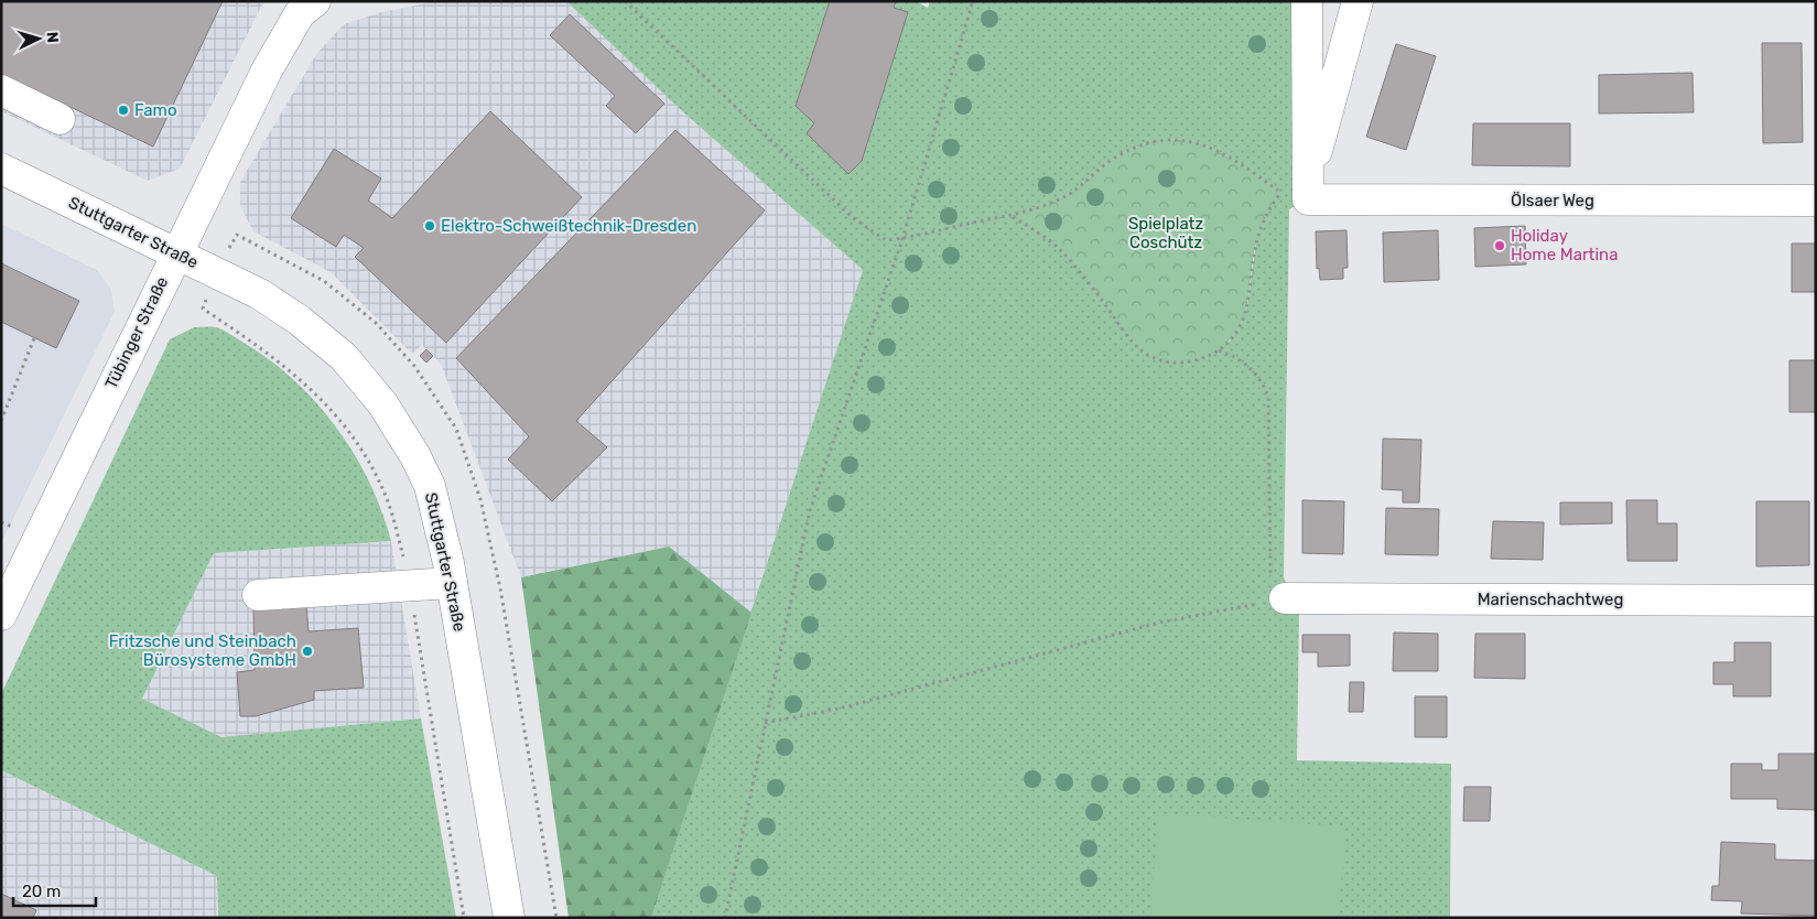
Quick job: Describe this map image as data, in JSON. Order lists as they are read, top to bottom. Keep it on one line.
{"streets":{"street":["Ölsaer Weg","Stuttgarter Straße","Tübinger Straße","Marienschachtweg"]},"crossings":[["Stuttgarter Straße","Tübinger Straße"]],"parks":["Spielplatz Coschütz"],"places":["Famo","Elektro-Schweißtechnik-Dresden","Holiday Home Martina","Fritzsche und Steinbach Bürosysteme GmbH"],"scale_bar":"20 m","north":"right"}
